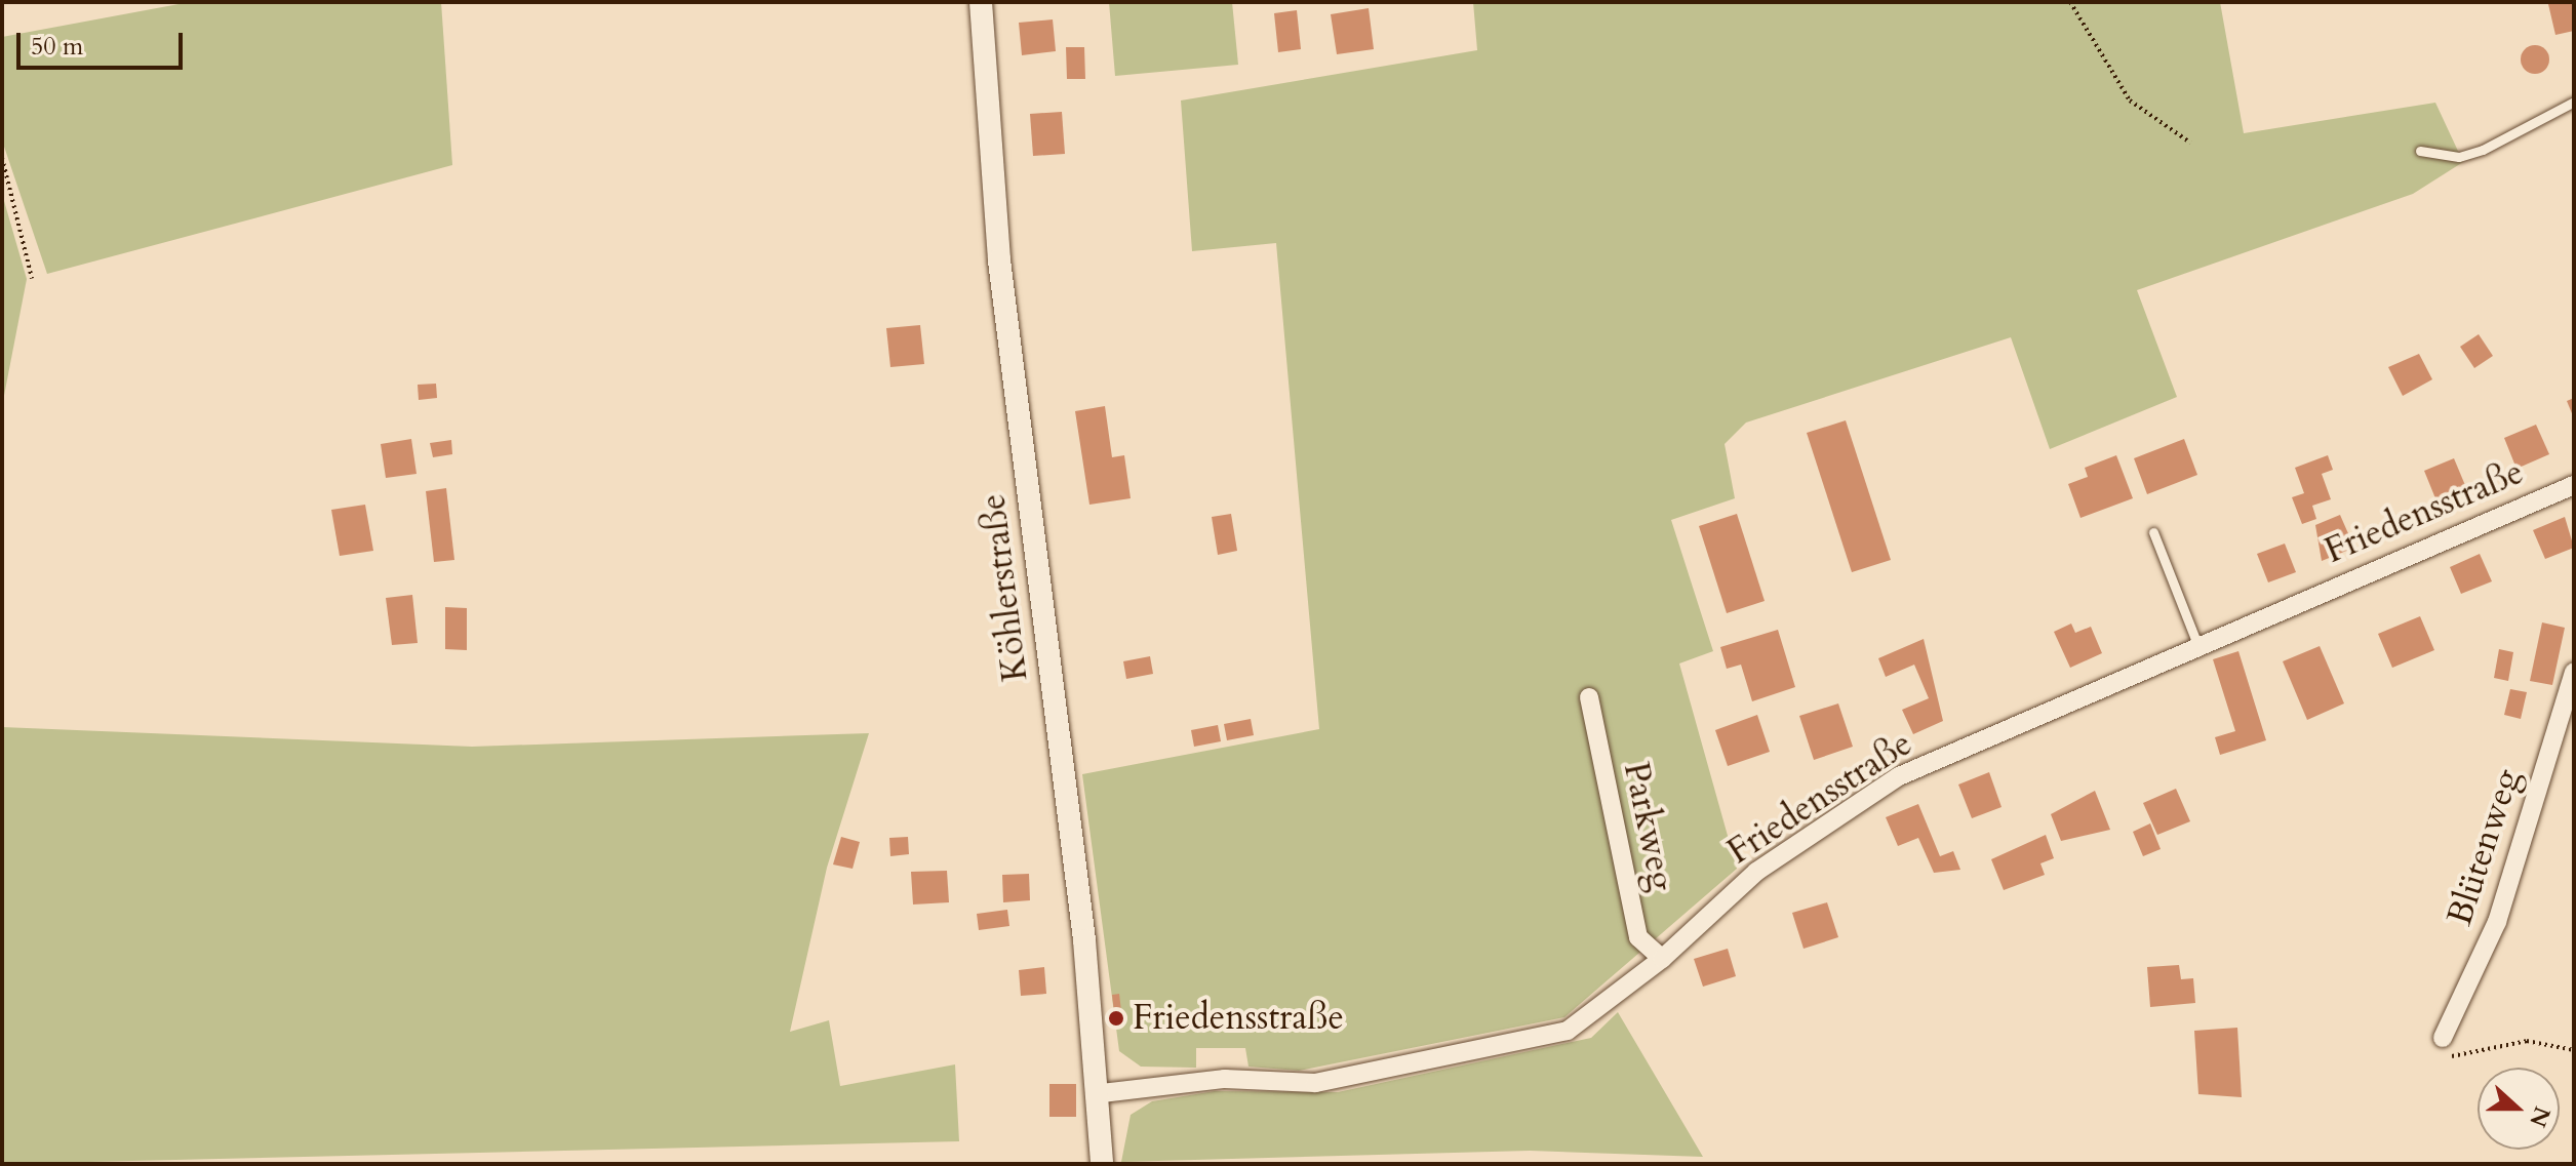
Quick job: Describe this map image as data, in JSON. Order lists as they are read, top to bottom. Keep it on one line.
{"streets":{"street":["Friedensstraße","Köhlerstraße","Parkweg","Blütenweg"]},"crossings":[["Friedensstraße","Köhlerstraße"],["Friedensstraße","Parkweg"]],"places":["Friedensstraße"],"scale_bar":"50 m","north":"right"}
